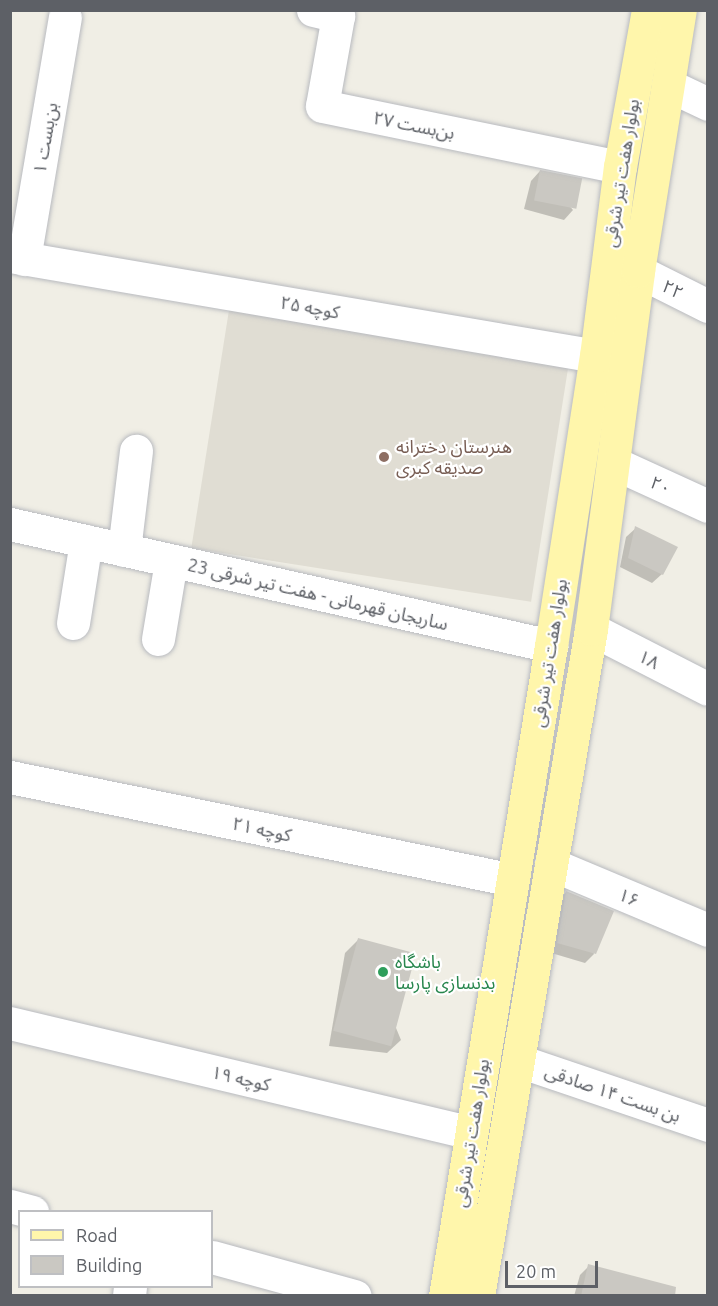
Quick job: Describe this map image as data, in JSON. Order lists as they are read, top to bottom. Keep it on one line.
{"streets":{"main road":["بولوار هفت تیر شرقی"],"street":["بن‌بست ۲۷","بن‌بست ۱","۲۲","کوچه ۲۵","۲۰","ساریجان قهرمانی - هفت تیر شرقی 23","۱۸","کوچه ۲۱","۱۶","کوچه ۱۹","بن بست ۱۴ صادقی"]},"crossings":[["بن‌بست ۲۷","بولوار هفت تیر شرقی"],["بن‌بست ۱","کوچه ۲۵"],["بولوار هفت تیر شرقی","۲۲"],["بولوار هفت تیر شرقی","کوچه ۲۵"],["بولوار هفت تیر شرقی","۲۰"],["بولوار هفت تیر شرقی","ساریجان قهرمانی - هفت تیر شرقی 23"],["بولوار هفت تیر شرقی","۱۸"],["بولوار هفت تیر شرقی","کوچه ۲۱"],["بولوار هفت تیر شرقی","۱۶"],["بولوار هفت تیر شرقی","کوچه ۱۹"],["بولوار هفت تیر شرقی","بن بست ۱۴ صادقی"]],"places":["هنرستان دخترانه صدیقه کبری","باشگاه بدنسازی پارسا"],"legend":["Road","Building"],"scale_bar":"20 m"}
